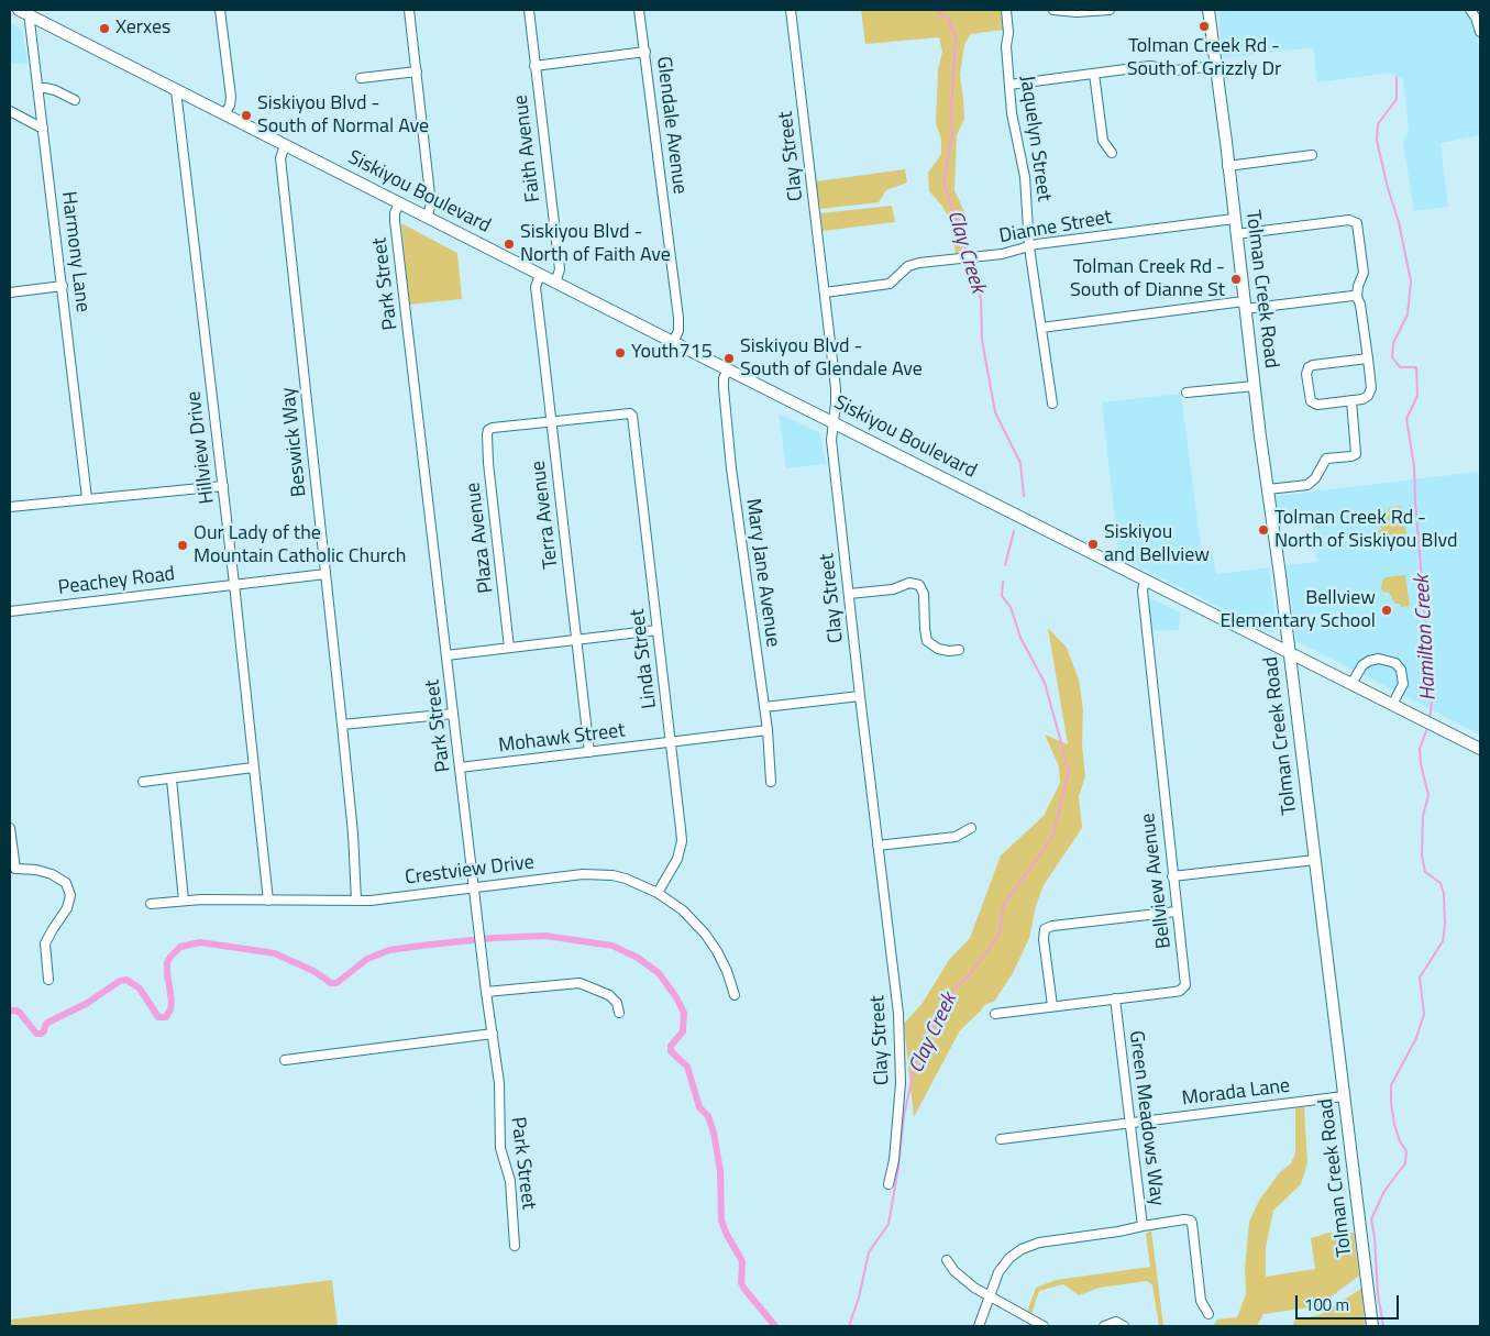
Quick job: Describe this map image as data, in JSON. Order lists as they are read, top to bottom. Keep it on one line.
{"streets":{"main road":["Siskiyou Boulevard","Tolman Creek Road"],"street":["Glendale Avenue","Jaquelyn Street","Faith Avenue","Clay Street","Dianne Street","Harmony Lane","Park Street","Beswick Way","Hillview Drive","Terra Avenue","Plaza Avenue","Mary Jane Avenue","Peachey Road","Linda Street","Mohawk Street","Crestview Drive","Bellview Avenue","Morada Lane","Green Meadows Way"]},"crossings":[["Glendale Avenue","Siskiyou Boulevard"],["Jaquelyn Street","Dianne Street"],["Faith Avenue","Siskiyou Boulevard"],["Clay Street","Siskiyou Boulevard"],["Clay Street","Dianne Street"],["Siskiyou Boulevard","Harmony Lane"],["Siskiyou Boulevard","Park Street"],["Siskiyou Boulevard","Tolman Creek Road"],["Siskiyou Boulevard","Beswick Way"],["Siskiyou Boulevard","Hillview Drive"],["Siskiyou Boulevard","Terra Avenue"],["Siskiyou Boulevard","Mary Jane Avenue"],["Siskiyou Boulevard","Bellview Avenue"],["Dianne Street","Tolman Creek Road"],["Park Street","Mohawk Street"],["Park Street","Crestview Drive"],["Tolman Creek Road","Morada Lane"],["Beswick Way","Peachey Road"],["Beswick Way","Crestview Drive"],["Hillview Drive","Peachey Road"],["Hillview Drive","Crestview Drive"],["Terra Avenue","Plaza Avenue"],["Terra Avenue","Linda Street"],["Terra Avenue","Mohawk Street"],["Plaza Avenue","Linda Street"],["Mary Jane Avenue","Mohawk Street"],["Linda Street","Mohawk Street"],["Linda Street","Crestview Drive"],["Bellview Avenue","Green Meadows Way"],["Morada Lane","Green Meadows Way"]],"water":["Clay Creek","Hamilton Creek"],"places":["Tolman Creek Rd - South of Grizzly Dr","Xerxes","Siskiyou Blvd - South of Normal Ave","Siskiyou Blvd - North of Faith Ave","Tolman Creek Rd - South of Dianne St","Youth715","Siskiyou Blvd - South of Glendale Ave","Tolman Creek Rd - North of Siskiyou Blvd","Siskiyou and Bellview","Our Lady of the Mountain Catholic Church","Bellview Elementary School"],"scale_bar":"100 m"}
